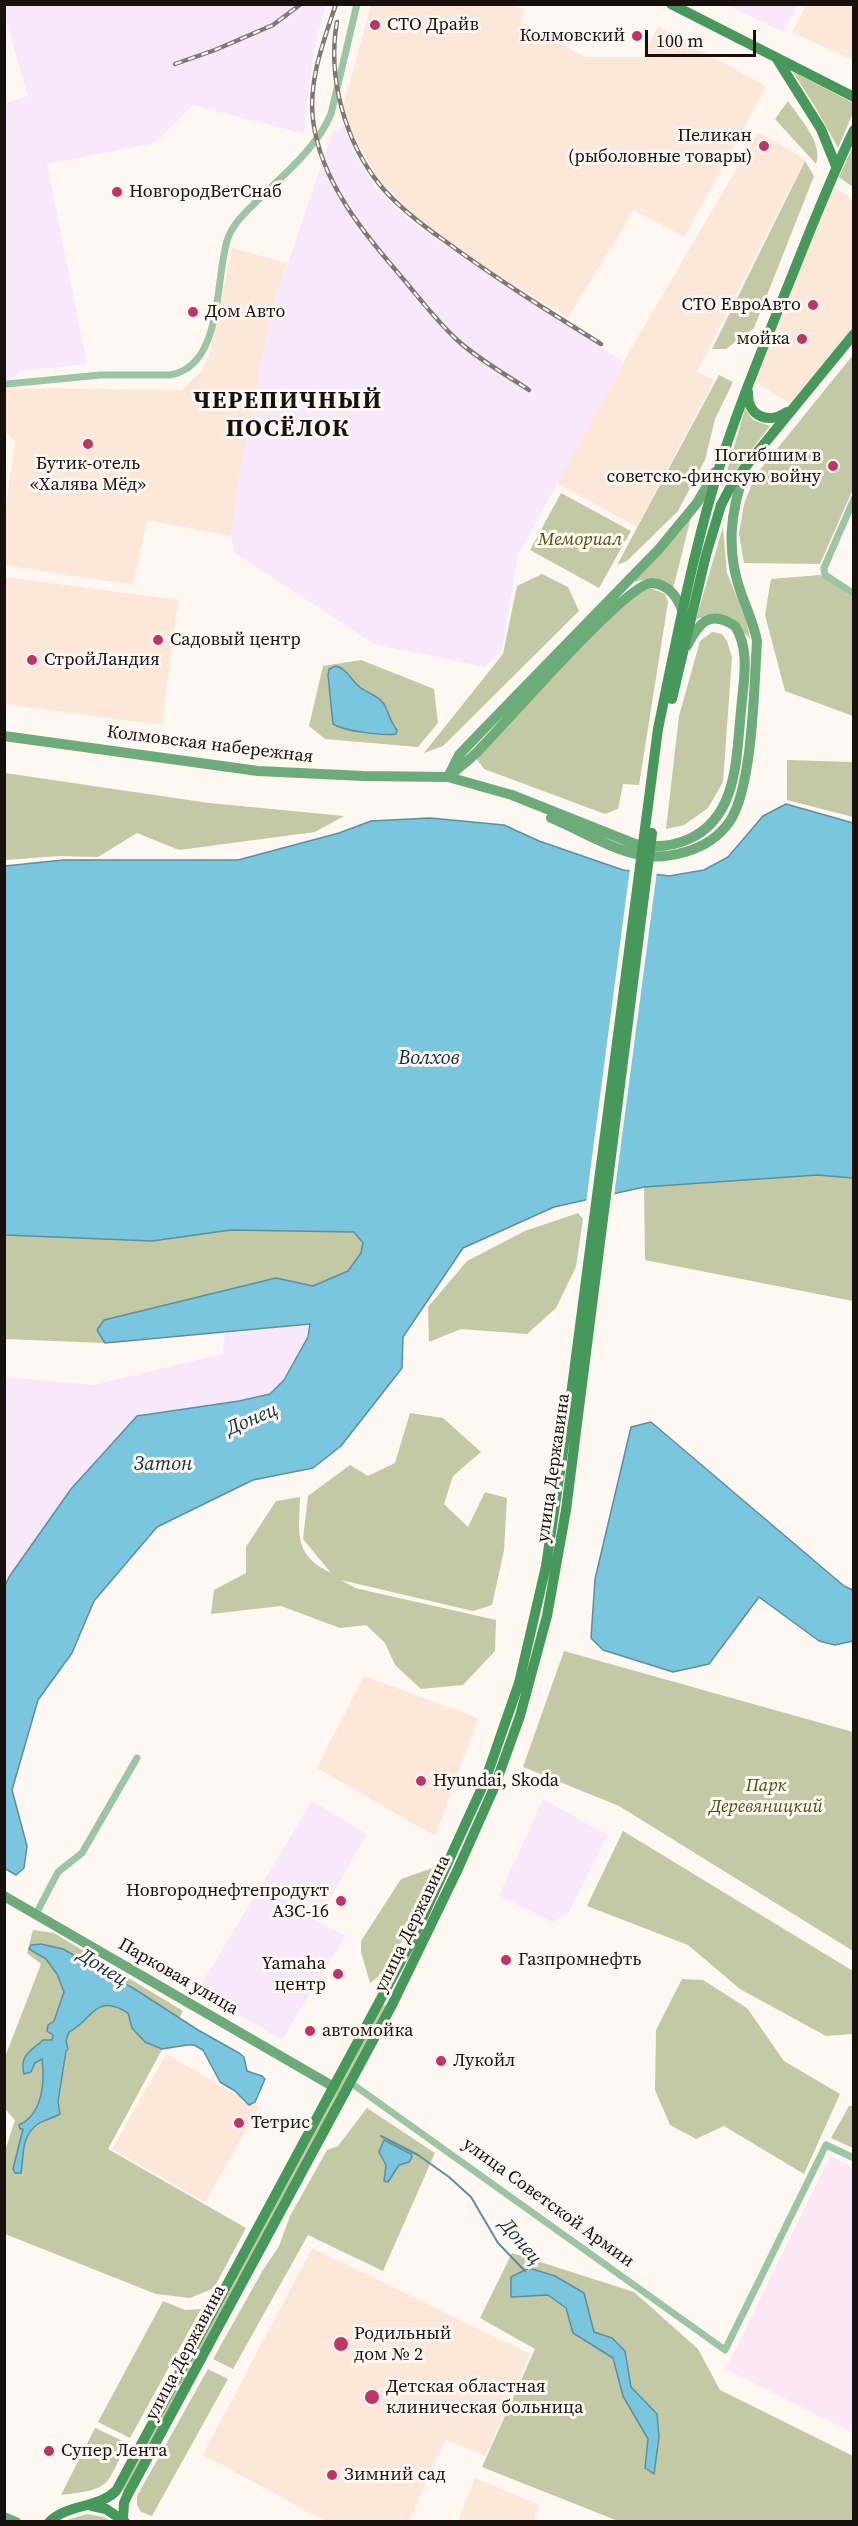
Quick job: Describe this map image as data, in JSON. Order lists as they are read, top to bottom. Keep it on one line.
{"streets":{"main road":["Колмовская набережная","улица Державина","Парковая улица"],"street":["улица Советской Армии"]},"crossings":[["улица Державина","Парковая улица"],["улица Державина","улица Советской Армии"]],"districts":["ЧЕРЕПИЧНЫЙ ПОСЁЛОК"],"water":["Волхов","Донец","Затон"],"parks":["Мемориал","Парк Деревяницкий"],"places":["СТО Драйв","Колмовский","Пеликан (рыболовные товары)","НовгородВетСнаб","СТО ЕвроАвто","Дом Авто","мойка","Бутик-отель «Халява Мёд»","Погибшим в советско-финскую войну","Садовый центр","СтройЛандия","Hyundai, Skoda","Новгороднефтепродукт АЗС-16","Газпромнефть","Yamaha центр","автомойка","Лукойл","Тетрис","Родильный дом № 2","Детская областная клиническая больница","Супер Лента","Зимний сад"],"scale_bar":"100 m"}
